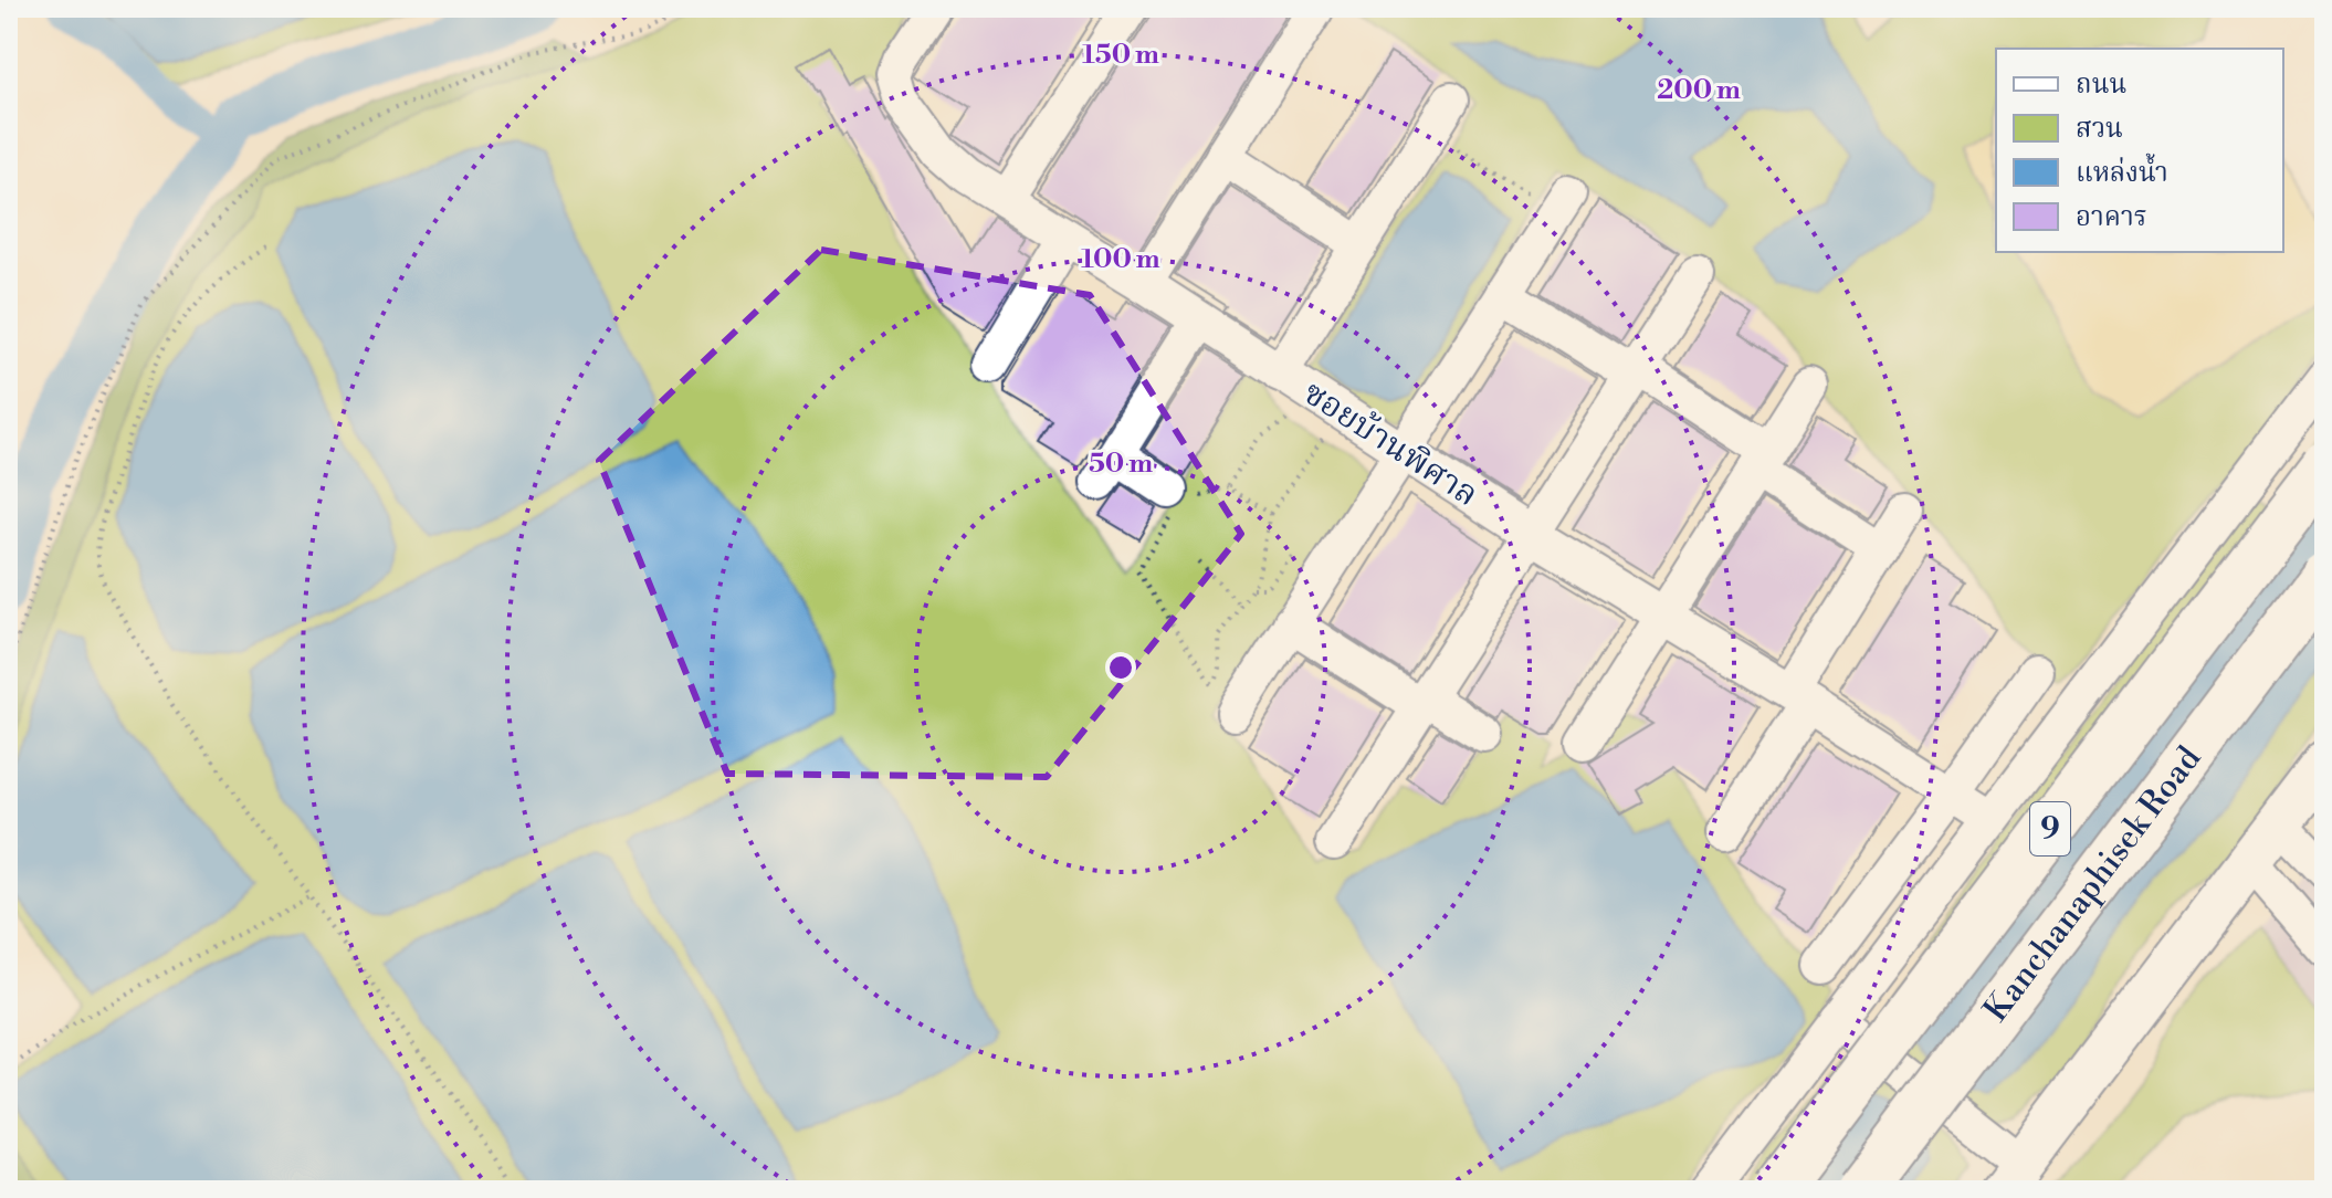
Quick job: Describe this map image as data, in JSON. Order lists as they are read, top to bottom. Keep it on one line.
{"streets":{"highway":["9","Kanchanaphisek Road"],"street":["ซอยบ้านพิศาล"]},"legend":["ถนน","สวน","แหล่งน้ำ","อาคาร"],"rings":["150 m","200 m","100 m","50 m"]}
